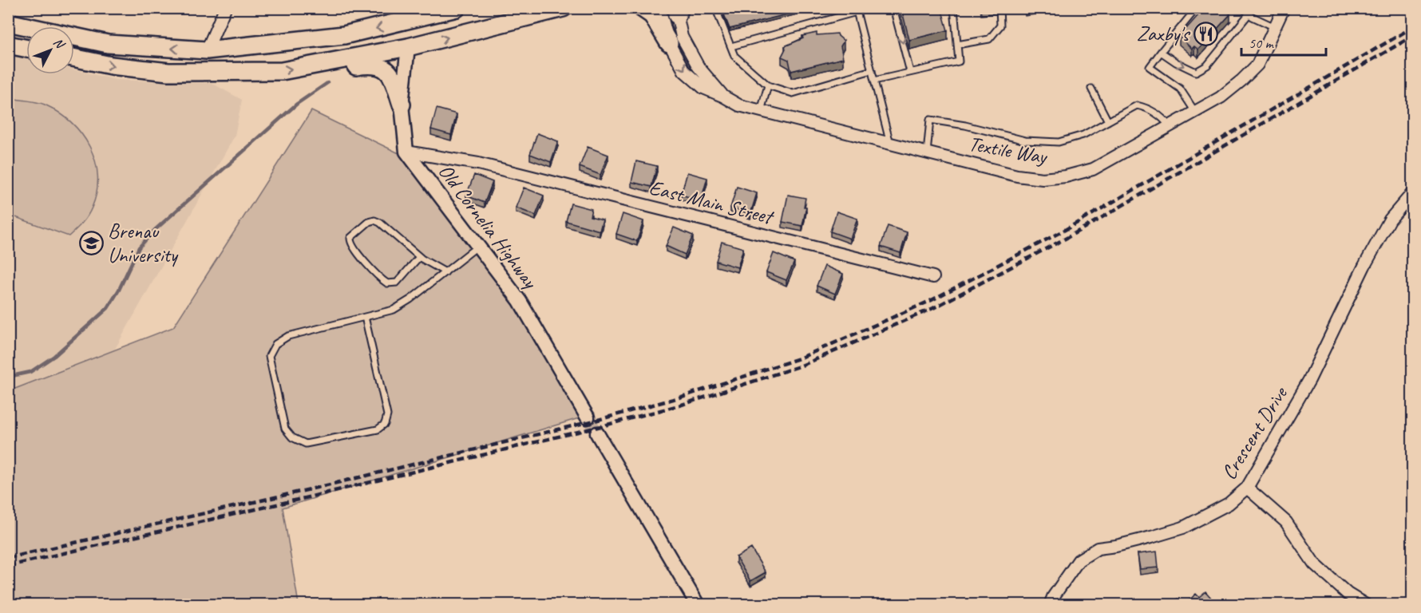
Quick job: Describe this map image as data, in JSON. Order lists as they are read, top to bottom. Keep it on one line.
{"streets":{"street":["Textile Way","East Main Street","Old Cornelia Highway","Crescent Drive"]},"crossings":[["East Main Street","Old Cornelia Highway"]],"places":{"restaurant":["Zaxby's"],"school or university":["Brenau University"]},"scale_bar":"50 m","north":"top right"}
